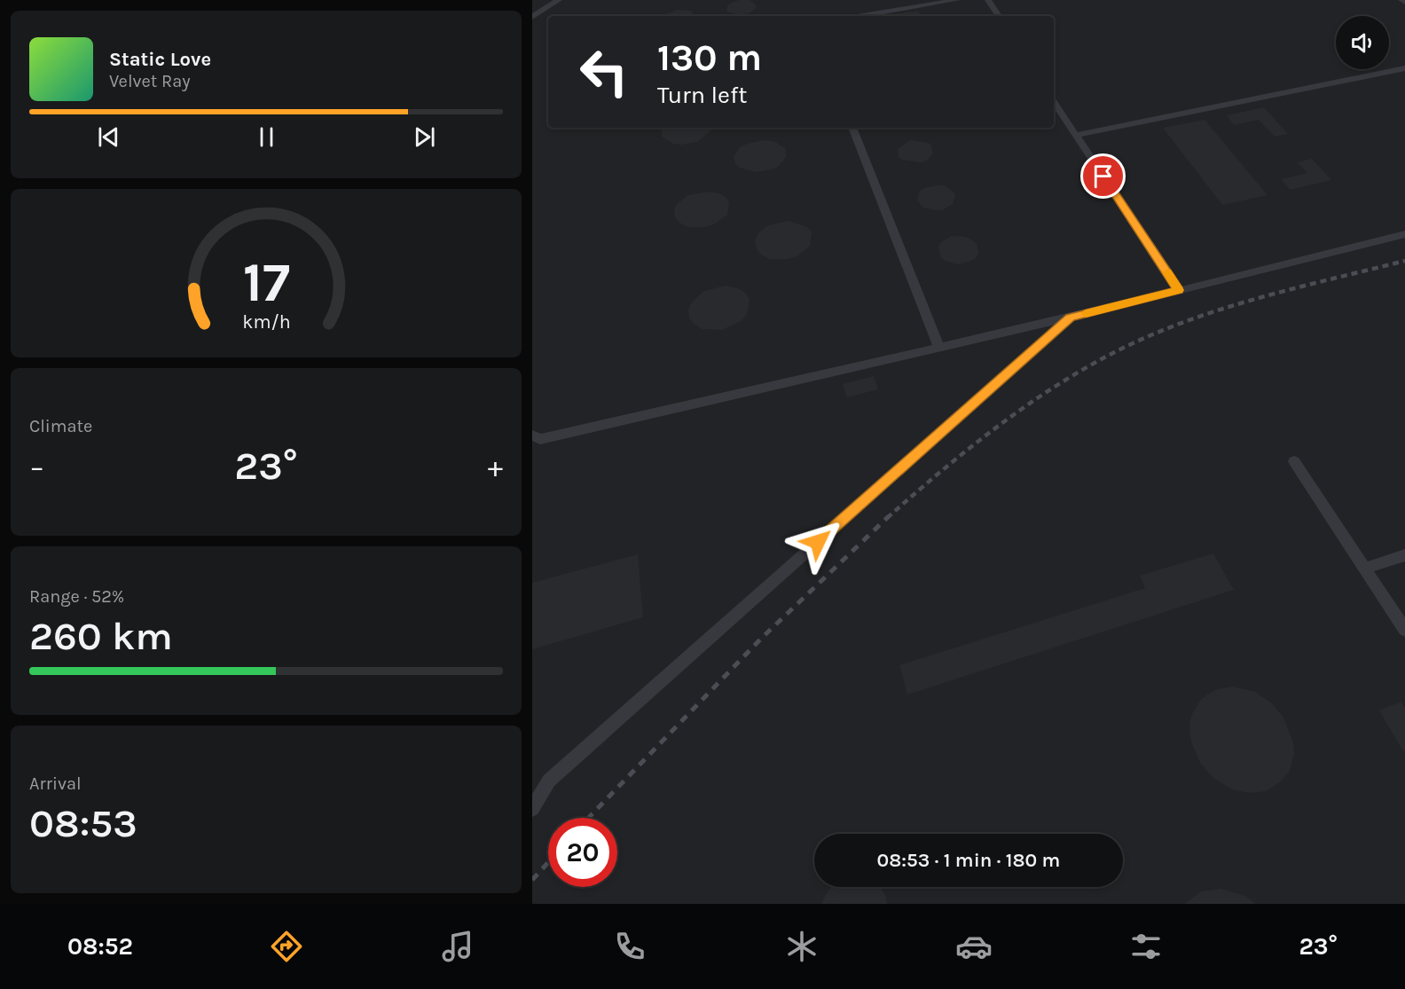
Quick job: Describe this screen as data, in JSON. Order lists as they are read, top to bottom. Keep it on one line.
{"page":{"turn":["130 m","Turn left"],"song":["Static Love","Velvet Ray"],"tile":["Climate",["Range · 52%","260 km"],["Arrival","08:53"]],"heat":["−","23°","+"],"limit":"20","trip":"08:53 · 1 min · 180 m","tabs":["08:52","23°"],"gauge":["17","km/h"]}}
